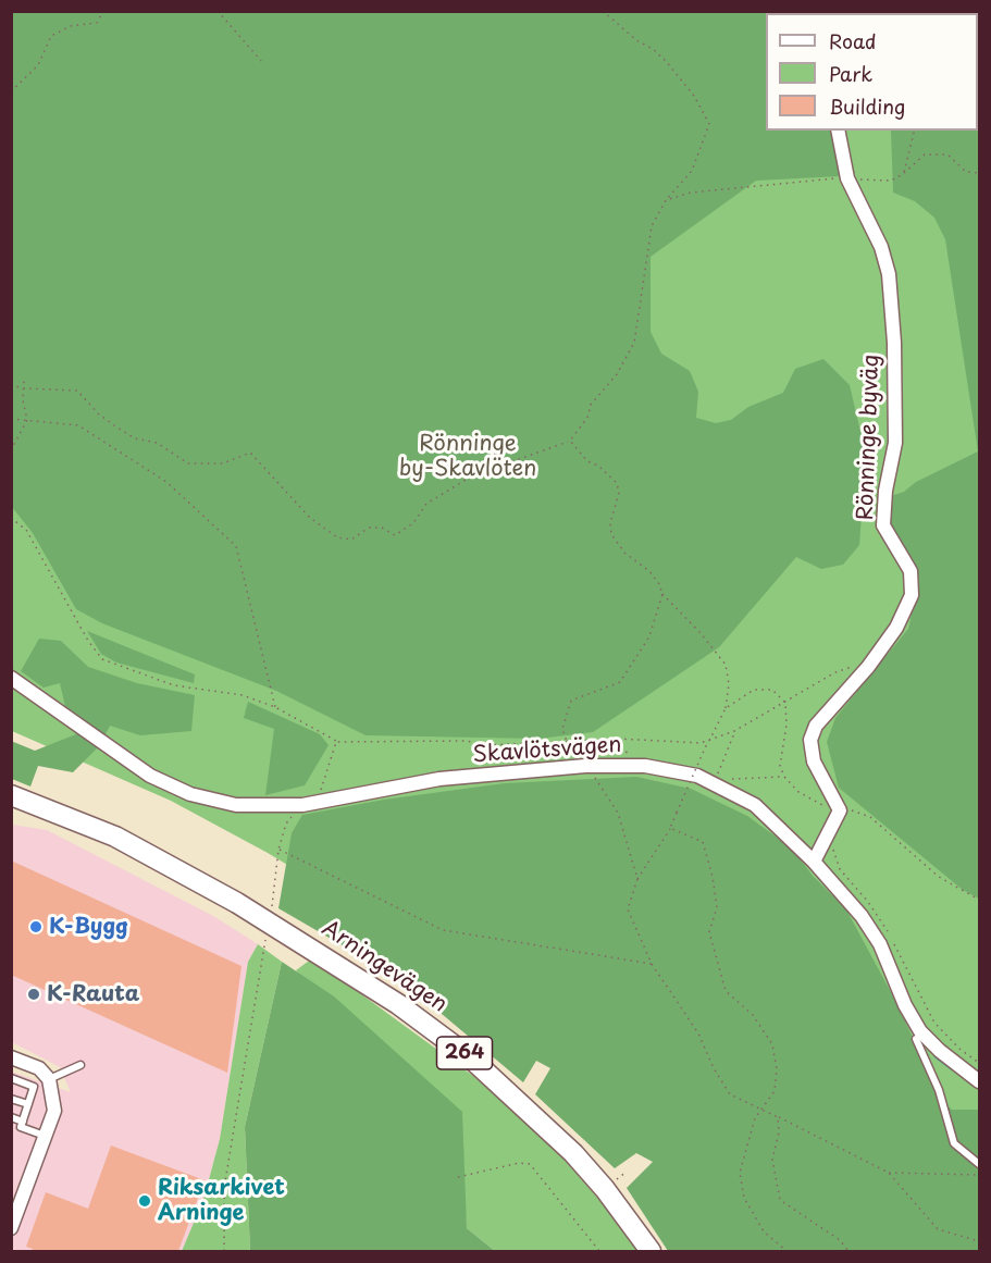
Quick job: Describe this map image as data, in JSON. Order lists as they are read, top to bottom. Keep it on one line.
{"streets":{"main road":["Arningevägen","264"],"street":["Rönninge byväg","Skavlötsvägen"]},"parks":["Rönninge by-Skavlöten"],"places":["K-Bygg","K-Rauta","Riksarkivet Arninge"],"legend":["Road","Park","Building"]}
